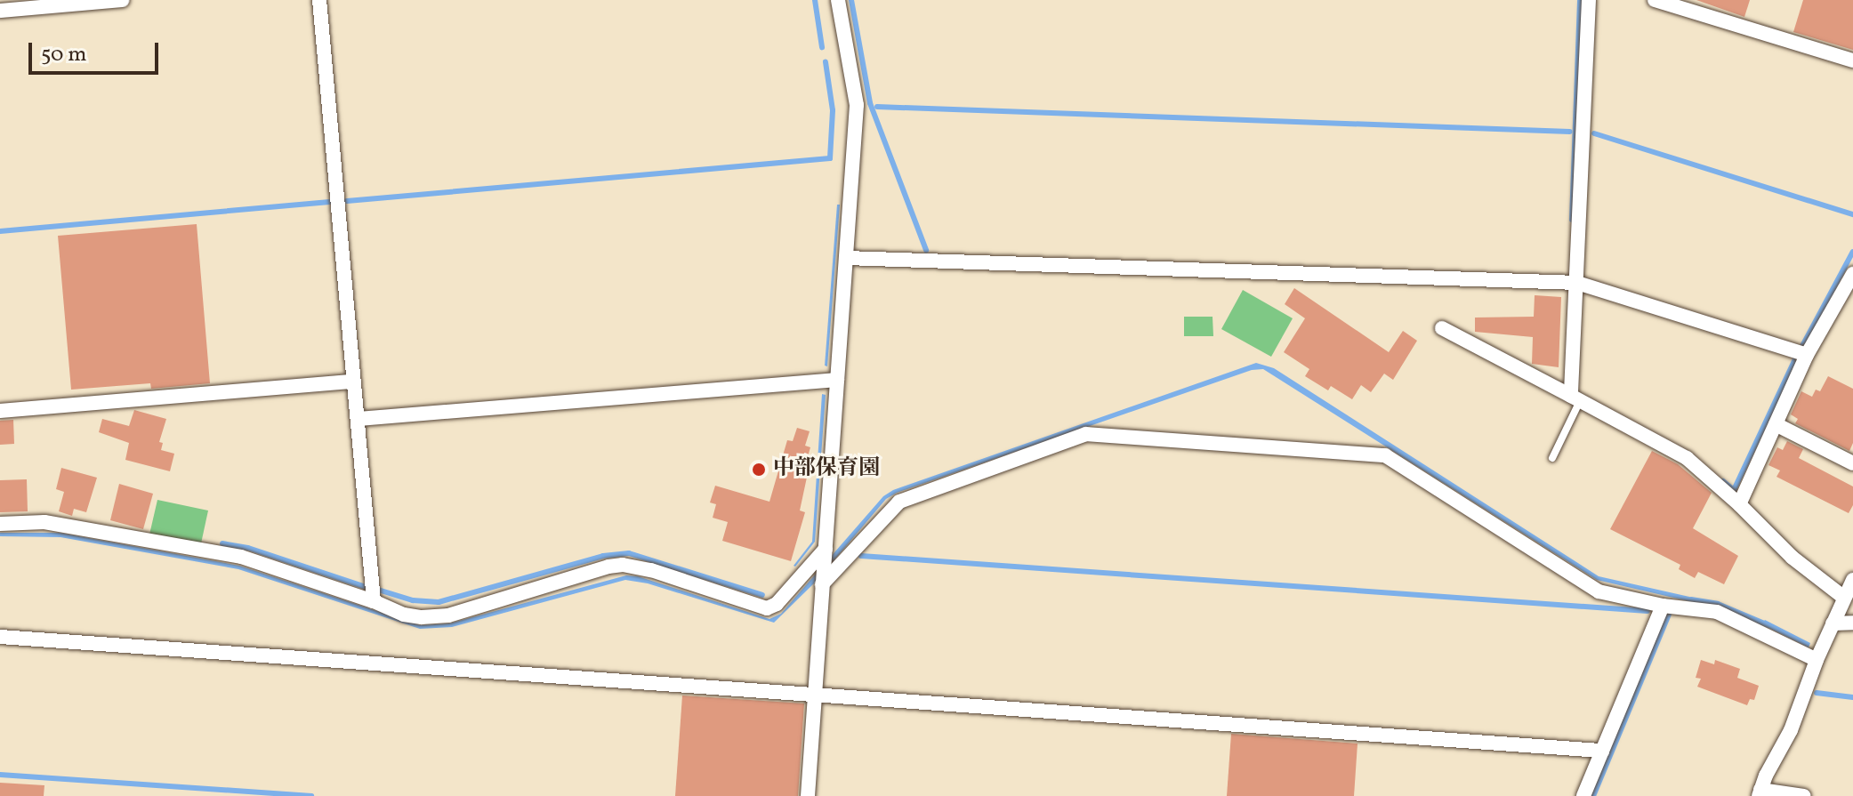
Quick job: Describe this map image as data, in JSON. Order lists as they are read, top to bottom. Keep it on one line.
{"places":["中部保育園"],"scale_bar":"50 m"}
